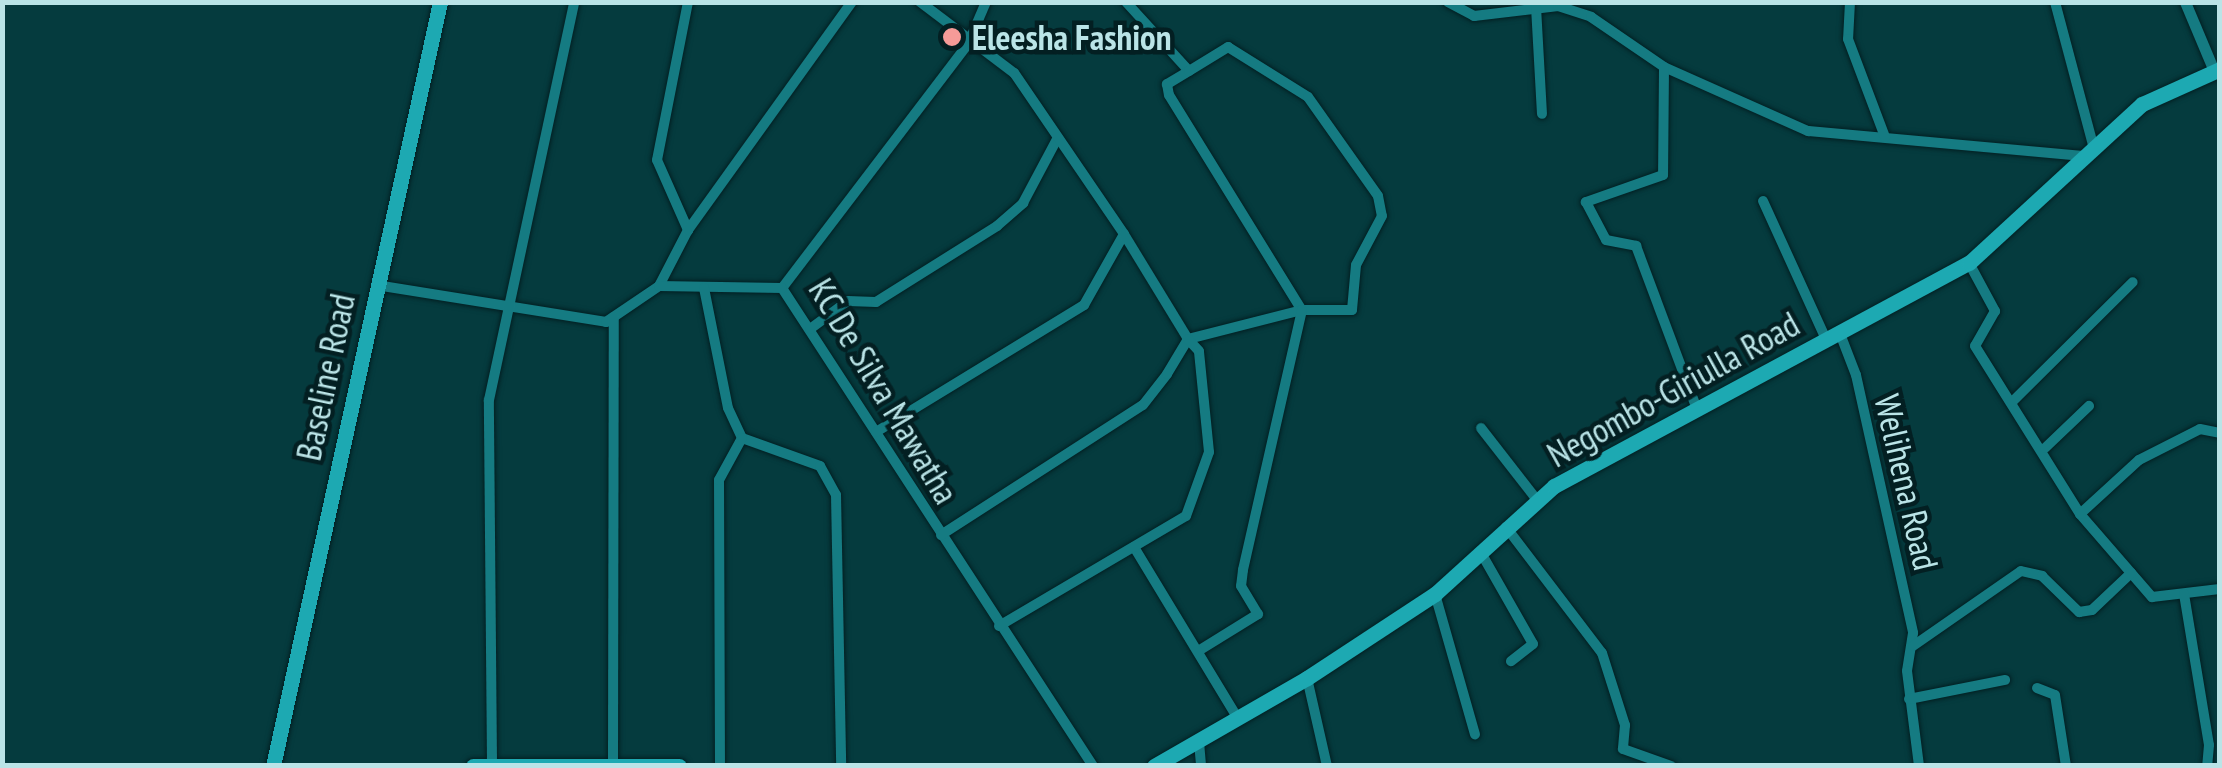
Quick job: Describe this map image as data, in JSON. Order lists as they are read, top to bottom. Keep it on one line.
{"streets":{"main road":["Baseline Road","Negombo-Giriulla Road"],"street":["KC De Silva Mawatha","Welihena Road"]},"crossings":[["Negombo-Giriulla Road","Welihena Road"]],"places":["Eleesha Fashion"]}
